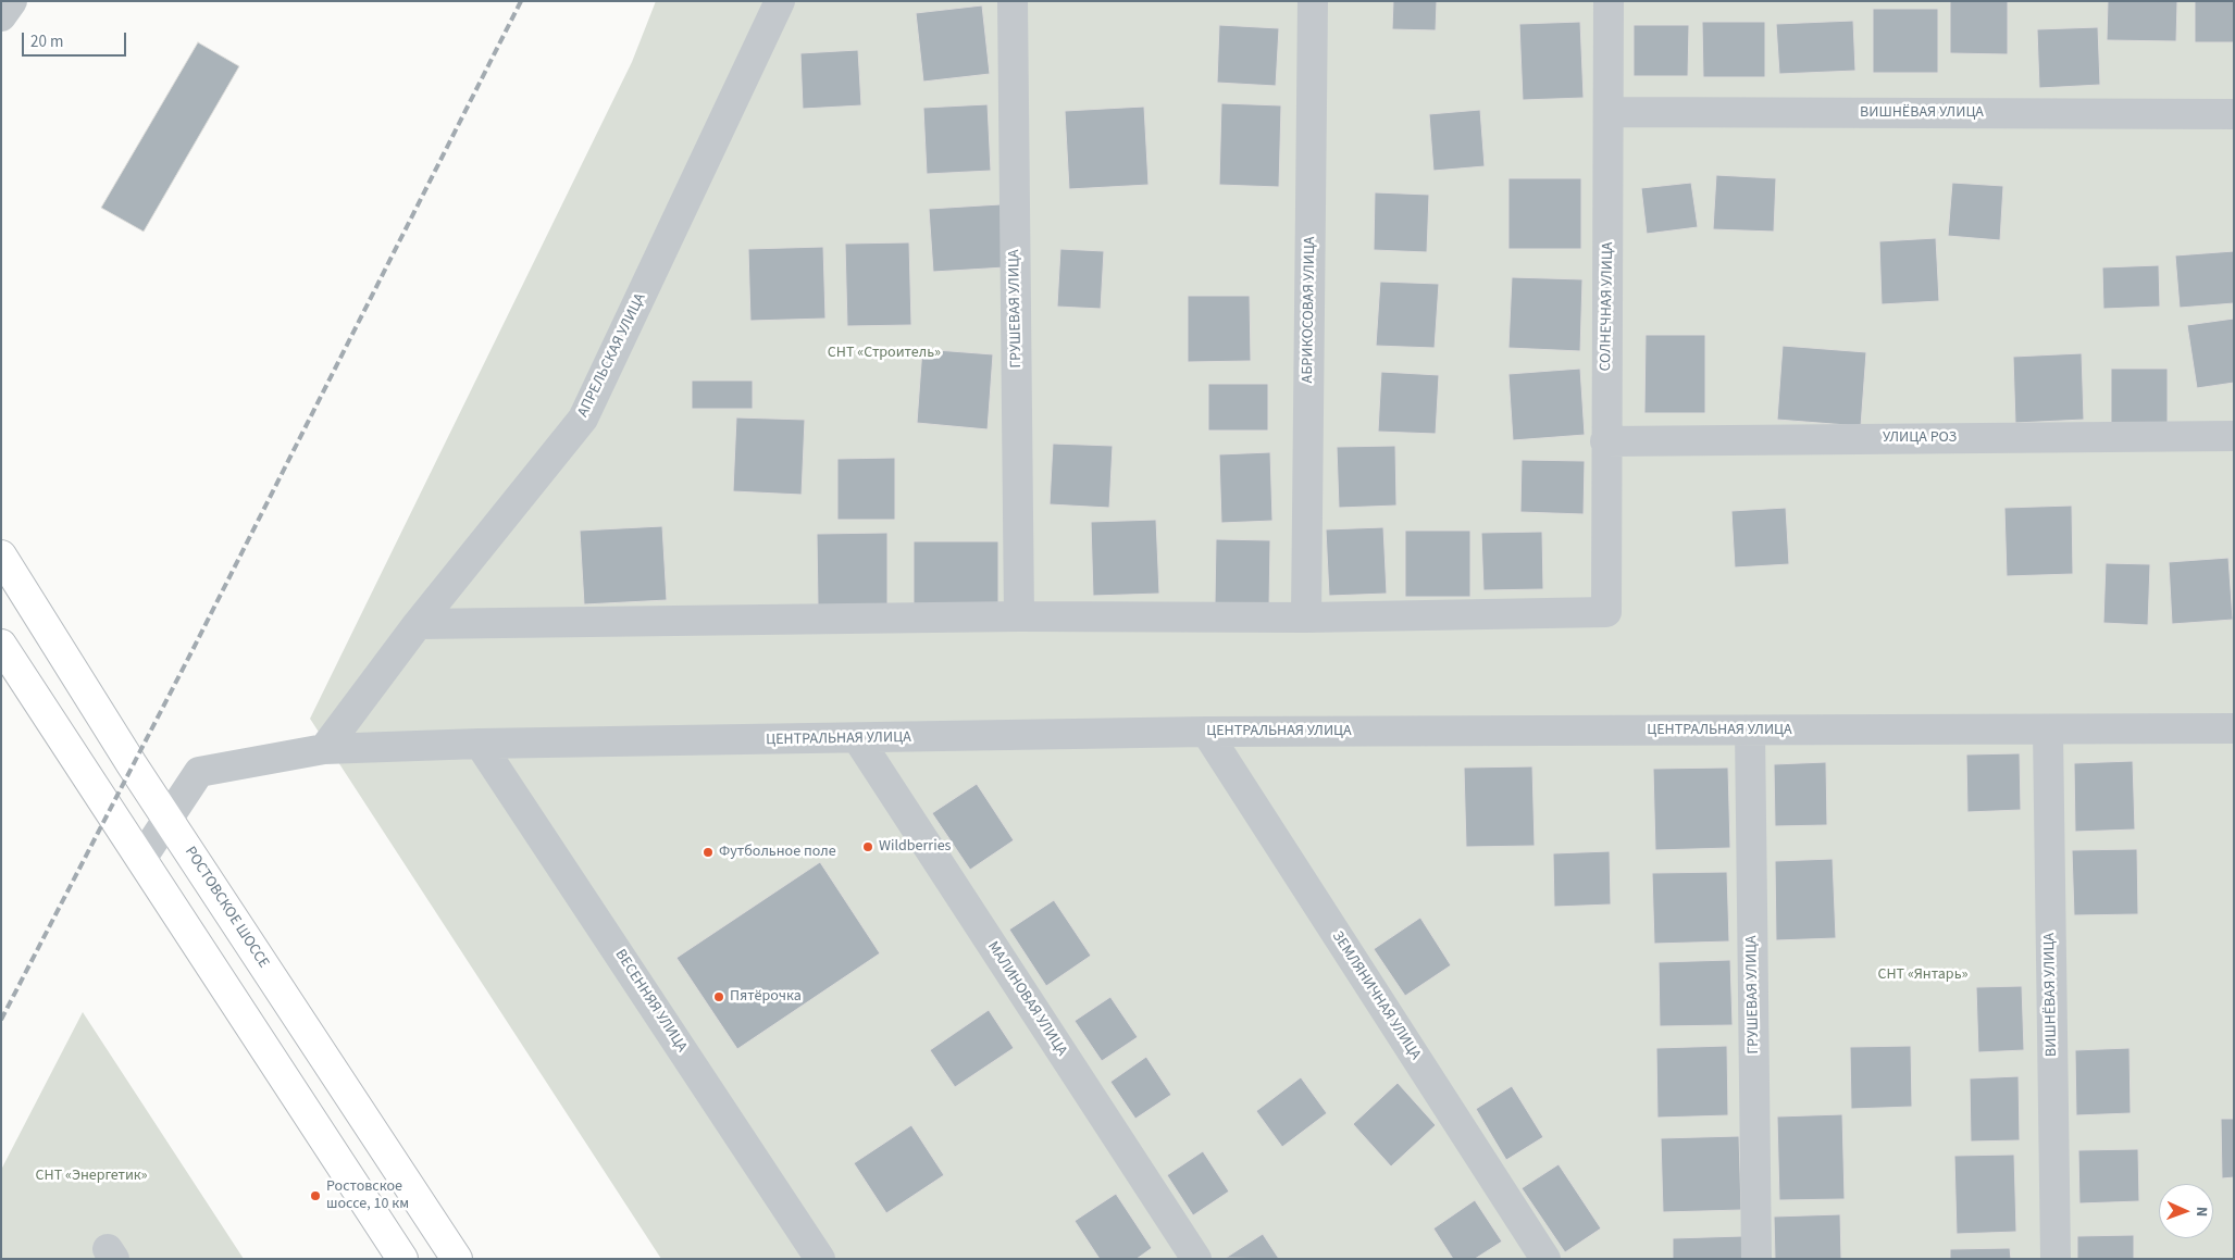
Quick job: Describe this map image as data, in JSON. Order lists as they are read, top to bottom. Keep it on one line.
{"streets":{"highway":["РОСТОВСКОЕ ШОССЕ"],"street":["ВИШНЁВАЯ УЛИЦА","СОЛНЕЧНАЯ УЛИЦА","ГРУШЕВАЯ УЛИЦА","АБРИКОСОВАЯ УЛИЦА","АПРЕЛЬСКАЯ УЛИЦА","УЛИЦА РОЗ","ЦЕНТРАЛЬНАЯ УЛИЦА","ЗЕМЛЯНИЧНАЯ УЛИЦА","МАЛИНОВАЯ УЛИЦА","ВЕСЕННЯЯ УЛИЦА"]},"crossings":[["ВИШНЁВАЯ УЛИЦА","СОЛНЕЧНАЯ УЛИЦА"],["ВИШНЁВАЯ УЛИЦА","ЦЕНТРАЛЬНАЯ УЛИЦА"],["СОЛНЕЧНАЯ УЛИЦА","АБРИКОСОВАЯ УЛИЦА"],["СОЛНЕЧНАЯ УЛИЦА","УЛИЦА РОЗ"],["ГРУШЕВАЯ УЛИЦА","ЦЕНТРАЛЬНАЯ УЛИЦА"],["АПРЕЛЬСКАЯ УЛИЦА","ЦЕНТРАЛЬНАЯ УЛИЦА"],["ЦЕНТРАЛЬНАЯ УЛИЦА","РОСТОВСКОЕ ШОССЕ"],["ЦЕНТРАЛЬНАЯ УЛИЦА","ЗЕМЛЯНИЧНАЯ УЛИЦА"],["ЦЕНТРАЛЬНАЯ УЛИЦА","МАЛИНОВАЯ УЛИЦА"],["ЦЕНТРАЛЬНАЯ УЛИЦА","ВЕСЕННЯЯ УЛИЦА"]],"parks":["СНТ «Строитель»","СНТ «Янтарь»","СНТ «Энергетик»"],"places":["Wildberries","Футбольное поле","Пятёрочка","Ростовское шоссе, 10 км"],"scale_bar":"20 m","north":"right"}
